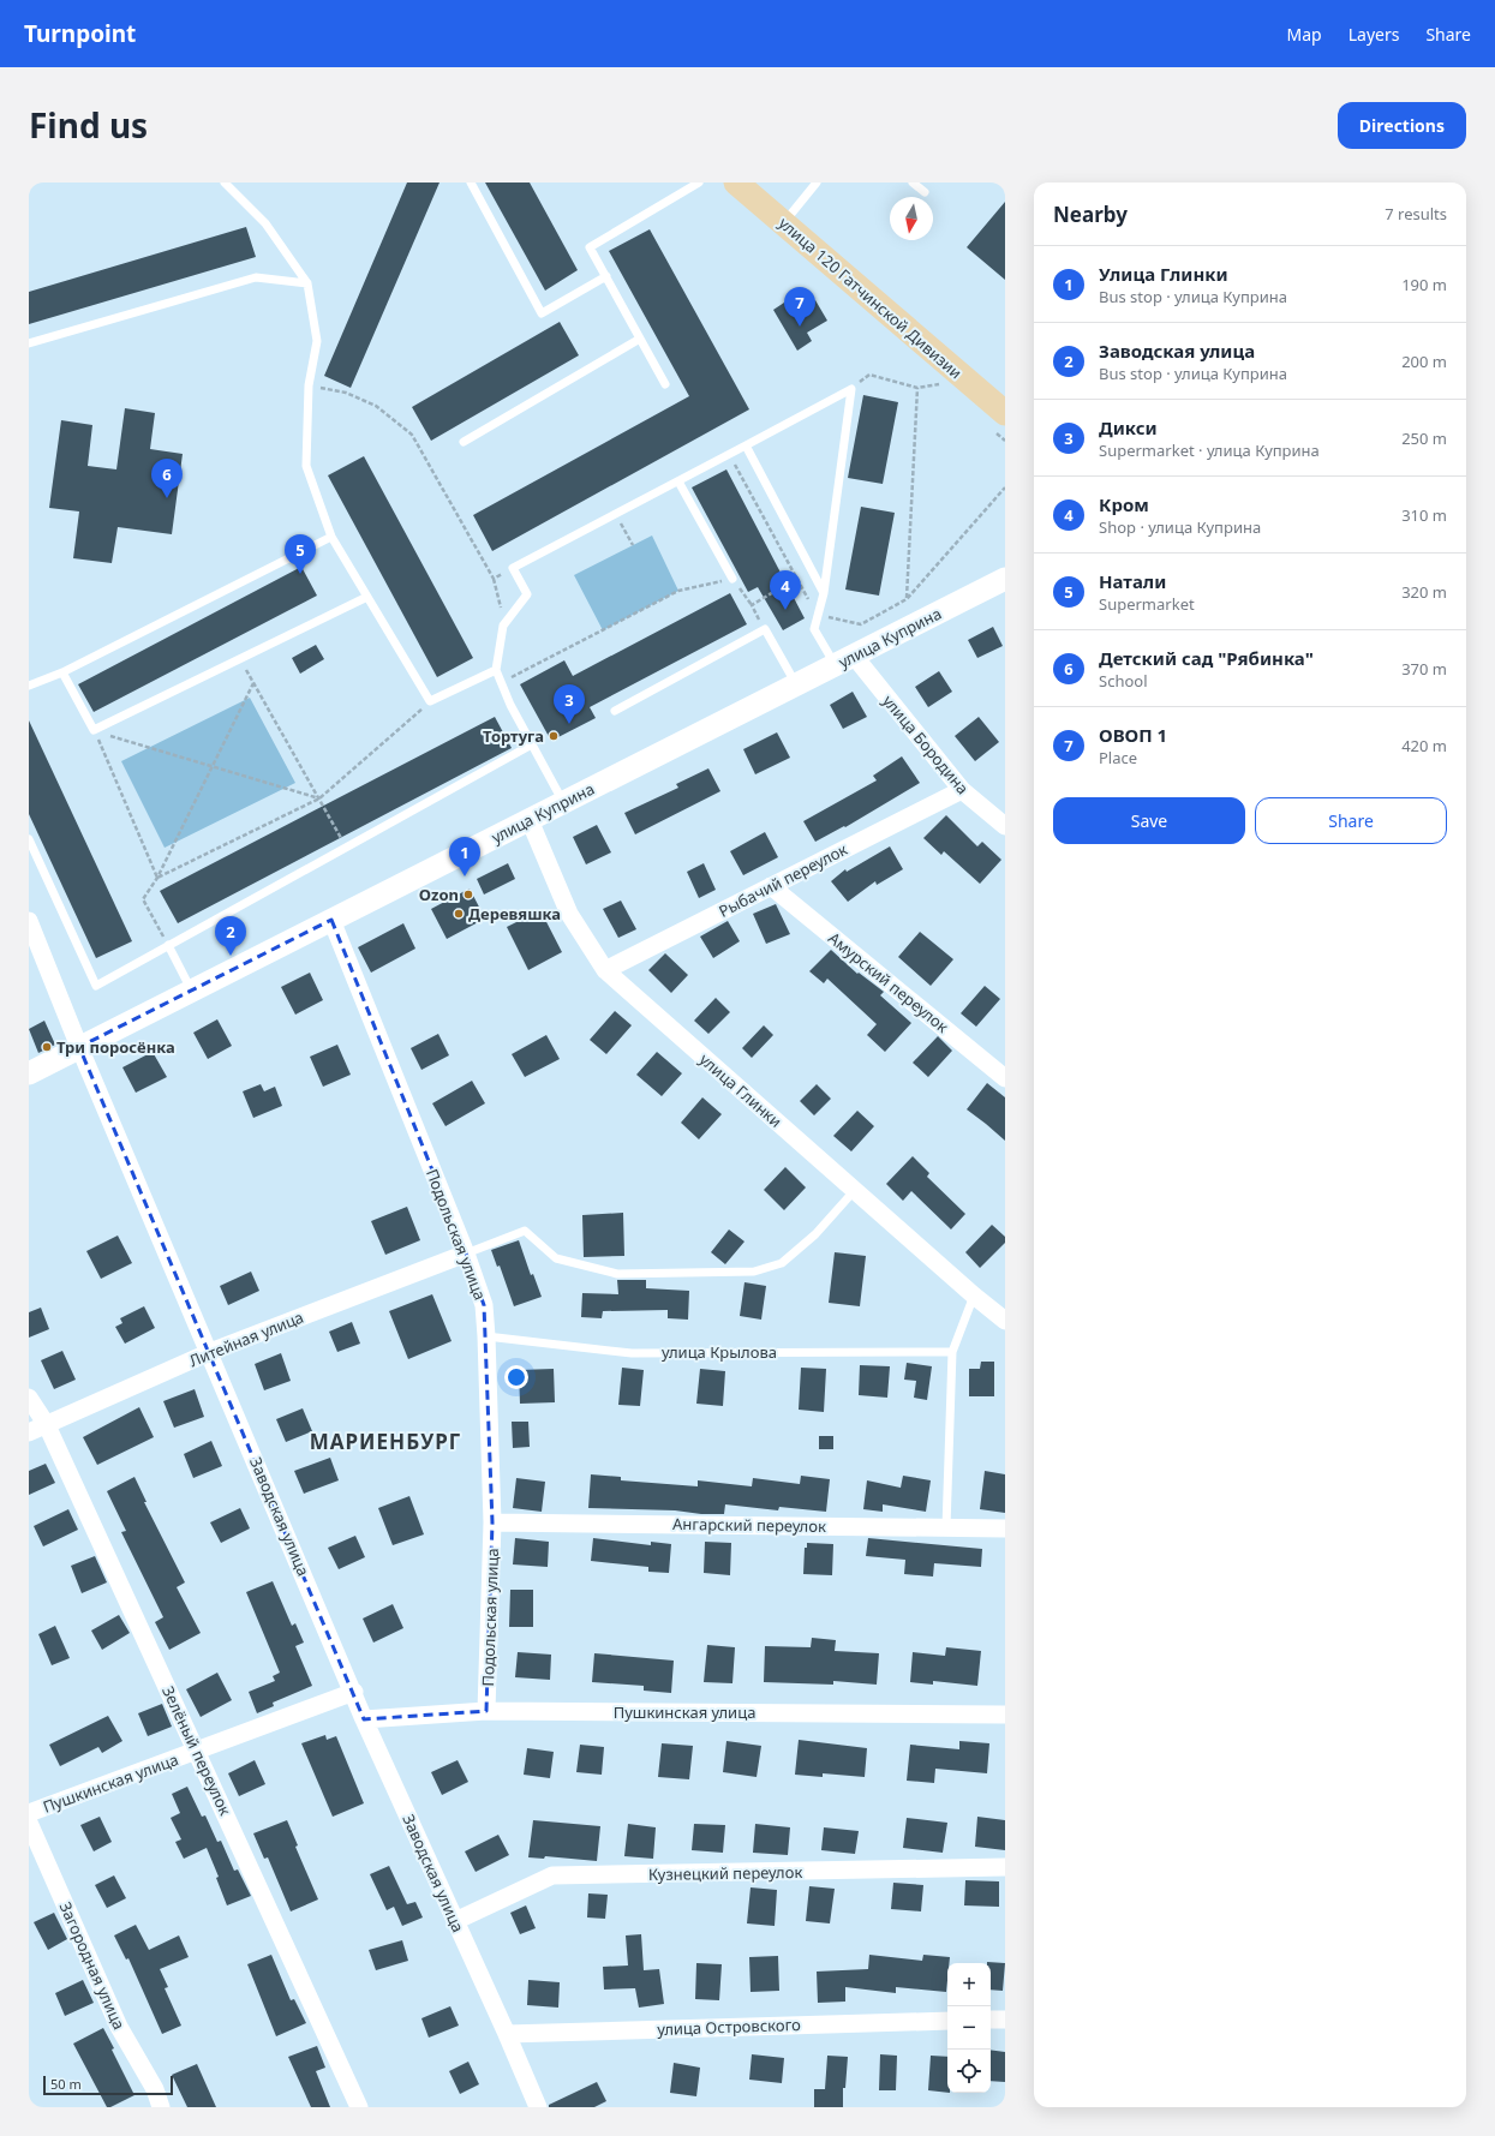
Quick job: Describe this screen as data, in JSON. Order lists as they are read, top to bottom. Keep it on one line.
{"streets":{"main road":["улица 120 Гатчинской Дивизии"],"street":["улица Куприна","улица Бородина","Рыбачий переулок","Амурский переулок","улица Глинки","Подольская улица","Литейная улица","Заводская улица","Ангарский переулок","Пушкинская улица","Зелёный переулок","Кузнецкий переулок","Загородная улица","улица Островского"],"lane":["улица Крылова"]},"crossings":[["улица Куприна","улица Бородина"],["улица Куприна","улица Глинки"],["улица Куприна","Подольская улица"],["улица Куприна","Заводская улица"],["улица Бородина","Рыбачий переулок"],["Рыбачий переулок","Амурский переулок"],["Рыбачий переулок","улица Глинки"],["Подольская улица","Литейная улица"],["Подольская улица","улица Крылова"],["Подольская улица","Ангарский переулок"],["Подольская улица","Пушкинская улица"],["Литейная улица","Заводская улица"],["Литейная улица","Зелёный переулок"],["Заводская улица","Пушкинская улица"],["Заводская улица","Кузнецкий переулок"],["Заводская улица","улица Островского"],["Пушкинская улица","Зелёный переулок"]],"districts":["МАРИЕНБУРГ"],"places":["Тортуга","Ozon","Деревяшка","Три поросёнка"],"scale_bar":"50 m","north":"bottom","page":{"header":"Turnpoint","nav":["Map","Layers","Share"],"title":"Find us","buttons":["Directions",["Save","Share"]],"heading":["Nearby","7 results"],"list":[{"mark":"1","name":"Улица Глинки","note":"Bus stop · улица Куприна","value":"190 m"},{"mark":"2","name":"Заводская улица","note":"Bus stop · улица Куприна","value":"200 m"},{"mark":"3","name":"Дикси","note":"Supermarket · улица Куприна","value":"250 m"},{"mark":"4","name":"Кром","note":"Shop · улица Куприна","value":"310 m"},{"mark":"5","name":"Натали","note":"Supermarket","value":"320 m"},{"mark":"6","name":"Детский сад \"Рябинка\"","note":"School","value":"370 m"},{"mark":"7","name":"ОВОП 1","note":"Place","value":"420 m"}],"pins":["7","6","5","4","3","1","2"],"map_buttons":["+","−"],"scale":"50 m"}}
